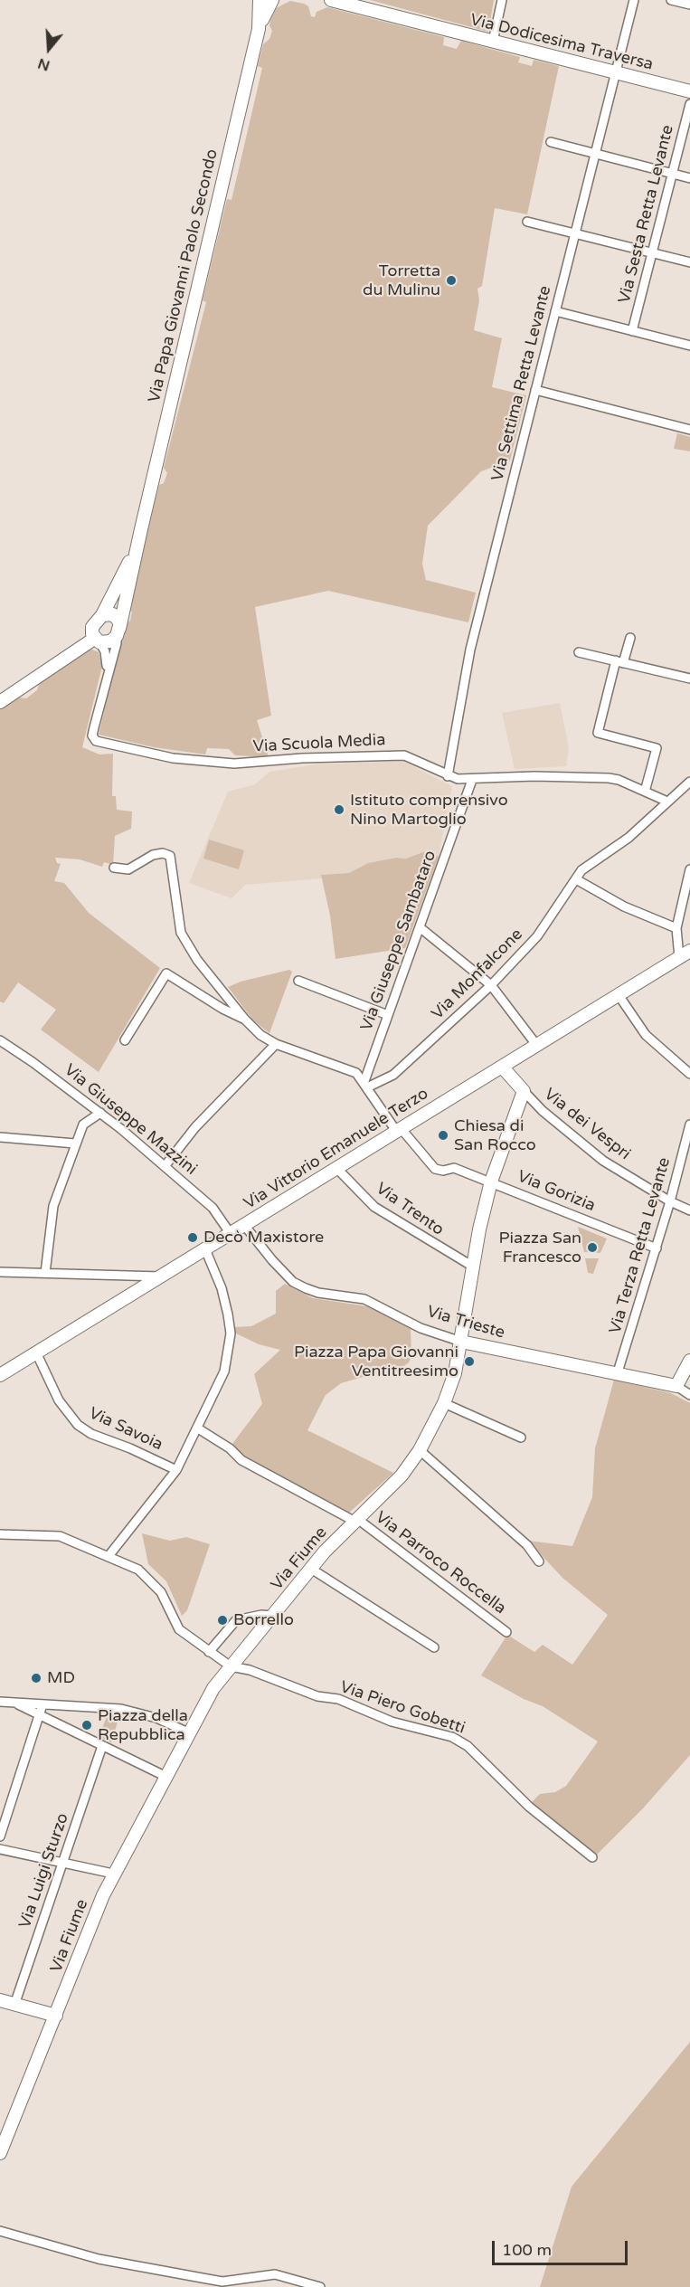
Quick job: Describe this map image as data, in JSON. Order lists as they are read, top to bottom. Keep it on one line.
{"streets":{"street":["Via Dodicesima Traversa","Via Sesta Retta Levante","Via Papa Giovanni Paolo Secondo","Via Settima Retta Levante","Via Scuola Media","Via Giuseppe Sambataro","Via Monfalcone","Via Giuseppe Mazzini","Via dei Vespri","Via Vittorio Emanuele Terzo","Via Gorizia","Via Trento","Via Terza Retta Levante","Via Trieste","Via Savoia","Via Fiume","Via Parroco Roccella","Via Piero Gobetti","Via Luigi Sturzo"]},"crossings":[["Via Dodicesima Traversa","Via Settima Retta Levante"],["Via Settima Retta Levante","Via Scuola Media"],["Via Scuola Media","Via Giuseppe Sambataro"],["Via Scuola Media","Via Monfalcone"],["Via Giuseppe Sambataro","Via Monfalcone"],["Via Giuseppe Sambataro","Via Gorizia"],["Via Monfalcone","Via Gorizia"],["Via Giuseppe Mazzini","Via Vittorio Emanuele Terzo"],["Via dei Vespri","Via Terza Retta Levante"],["Via dei Vespri","Via Fiume"],["Via Vittorio Emanuele Terzo","Via Gorizia"],["Via Vittorio Emanuele Terzo","Via Trento"],["Via Vittorio Emanuele Terzo","Via Trieste"],["Via Vittorio Emanuele Terzo","Via Savoia"],["Via Gorizia","Via Terza Retta Levante"],["Via Gorizia","Via Fiume"],["Via Trento","Via Fiume"],["Via Terza Retta Levante","Via Trieste"],["Via Trieste","Via Fiume"],["Via Fiume","Via Parroco Roccella"],["Via Fiume","Via Piero Gobetti"]],"places":["Torretta du Mulinu","Istituto comprensivo Nino Martoglio","Chiesa di San Rocco","Decò Maxistore","Piazza San Francesco","Piazza Papa Giovanni Ventitreesimo","Borrello","MD","Piazza della Repubblica"],"scale_bar":"100 m","north":"bottom"}
